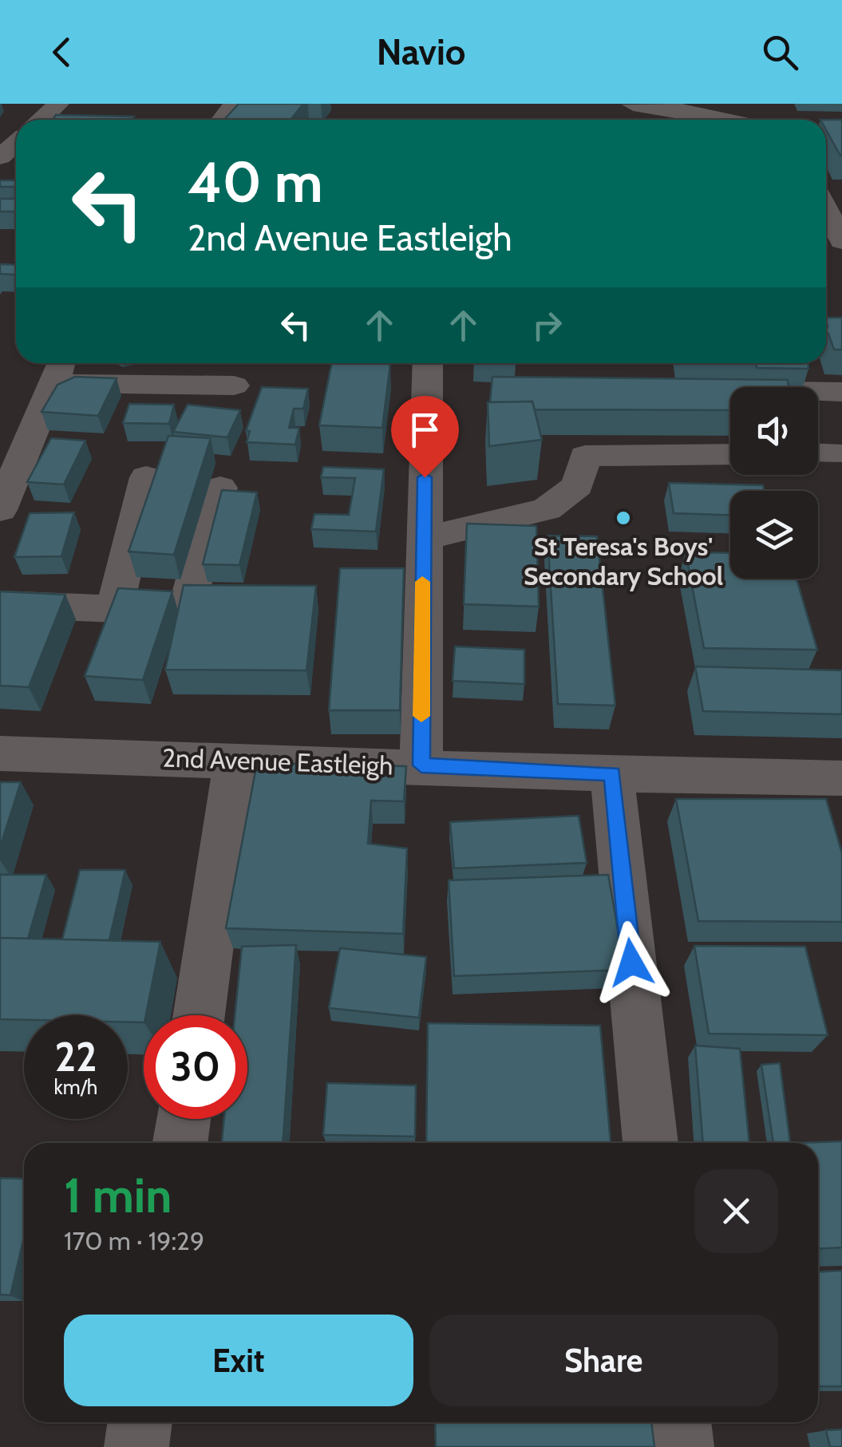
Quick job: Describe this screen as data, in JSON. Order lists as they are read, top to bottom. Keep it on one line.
{"streets":{"street":["2nd Avenue Eastleigh"]},"places":["St Teresa's Boys' Secondary School"],"page":{"header":"Navio","turn":["40 m","2nd Avenue Eastleigh"],"speed":"22 km/h","limit":"30","heading":["1 min","170 m · 19:29"],"buttons":["Exit","Share"]}}
